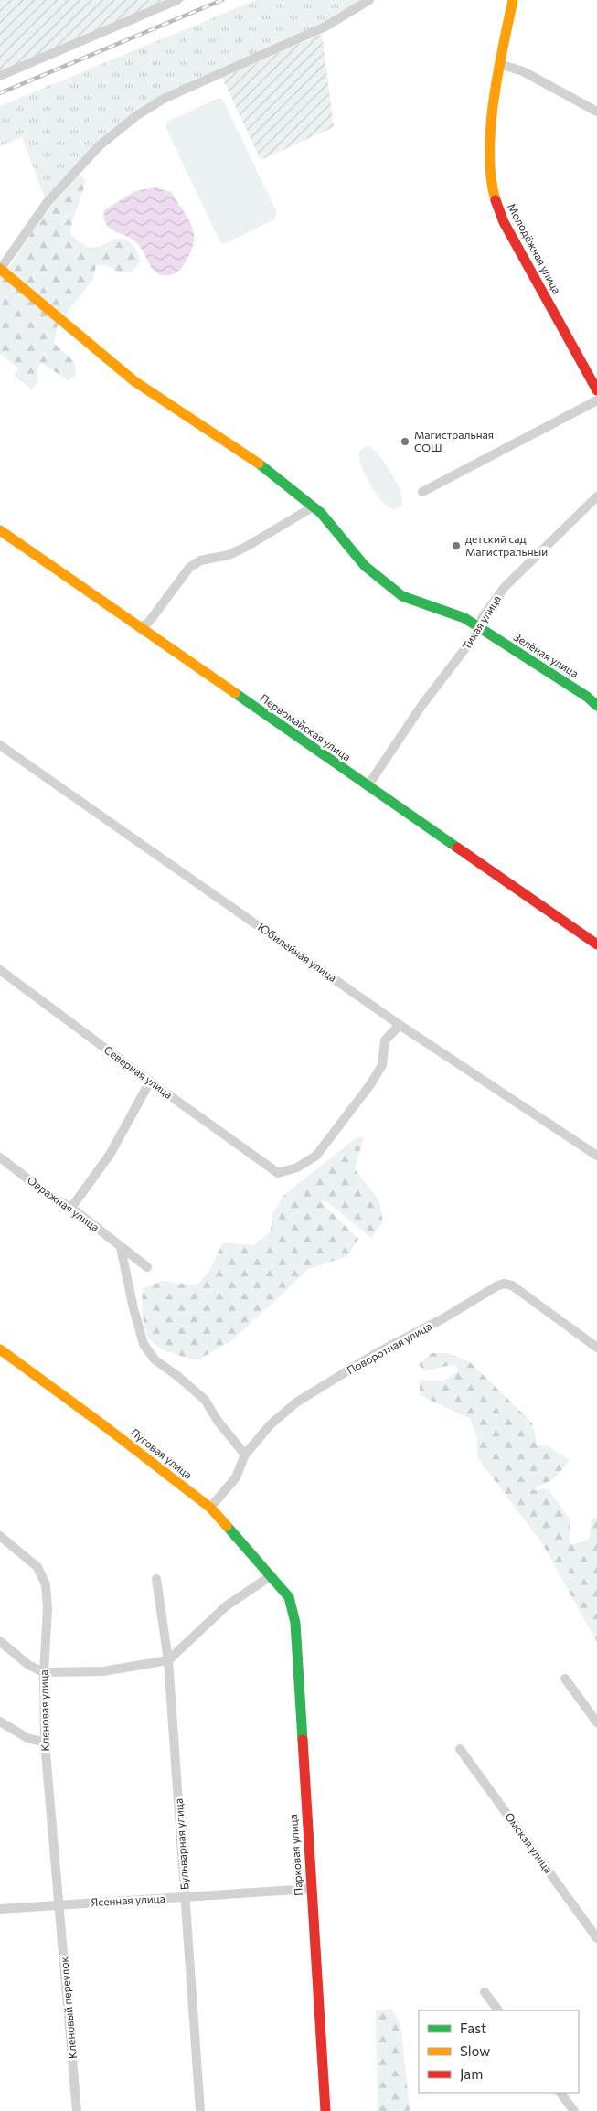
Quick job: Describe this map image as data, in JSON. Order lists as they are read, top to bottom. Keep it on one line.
{"streets":{"street":["Молодёжная улица","Тихая улица","Зелёная улица","Первомайская улица","Юбилейная улица","Северная улица","Овражная улица","Поворотная улица","Луговая улица","Кленовая улица","Омская улица","Бульварная улица","Парковая улица","Ясенная улица","Кленовый переулок"]},"crossings":[["Тихая улица","Зелёная улица"],["Тихая улица","Первомайская улица"],["Юбилейная улица","Северная улица"],["Поворотная улица","Луговая улица"],["Луговая улица","Парковая улица"],["Кленовая улица","Ясенная улица"],["Кленовая улица","Кленовый переулок"],["Бульварная улица","Ясенная улица"],["Парковая улица","Ясенная улица"],["Ясенная улица","Кленовый переулок"]],"places":["Магистральная СОШ","детский сад Магистральный"],"legend":["Fast","Slow","Jam"]}
